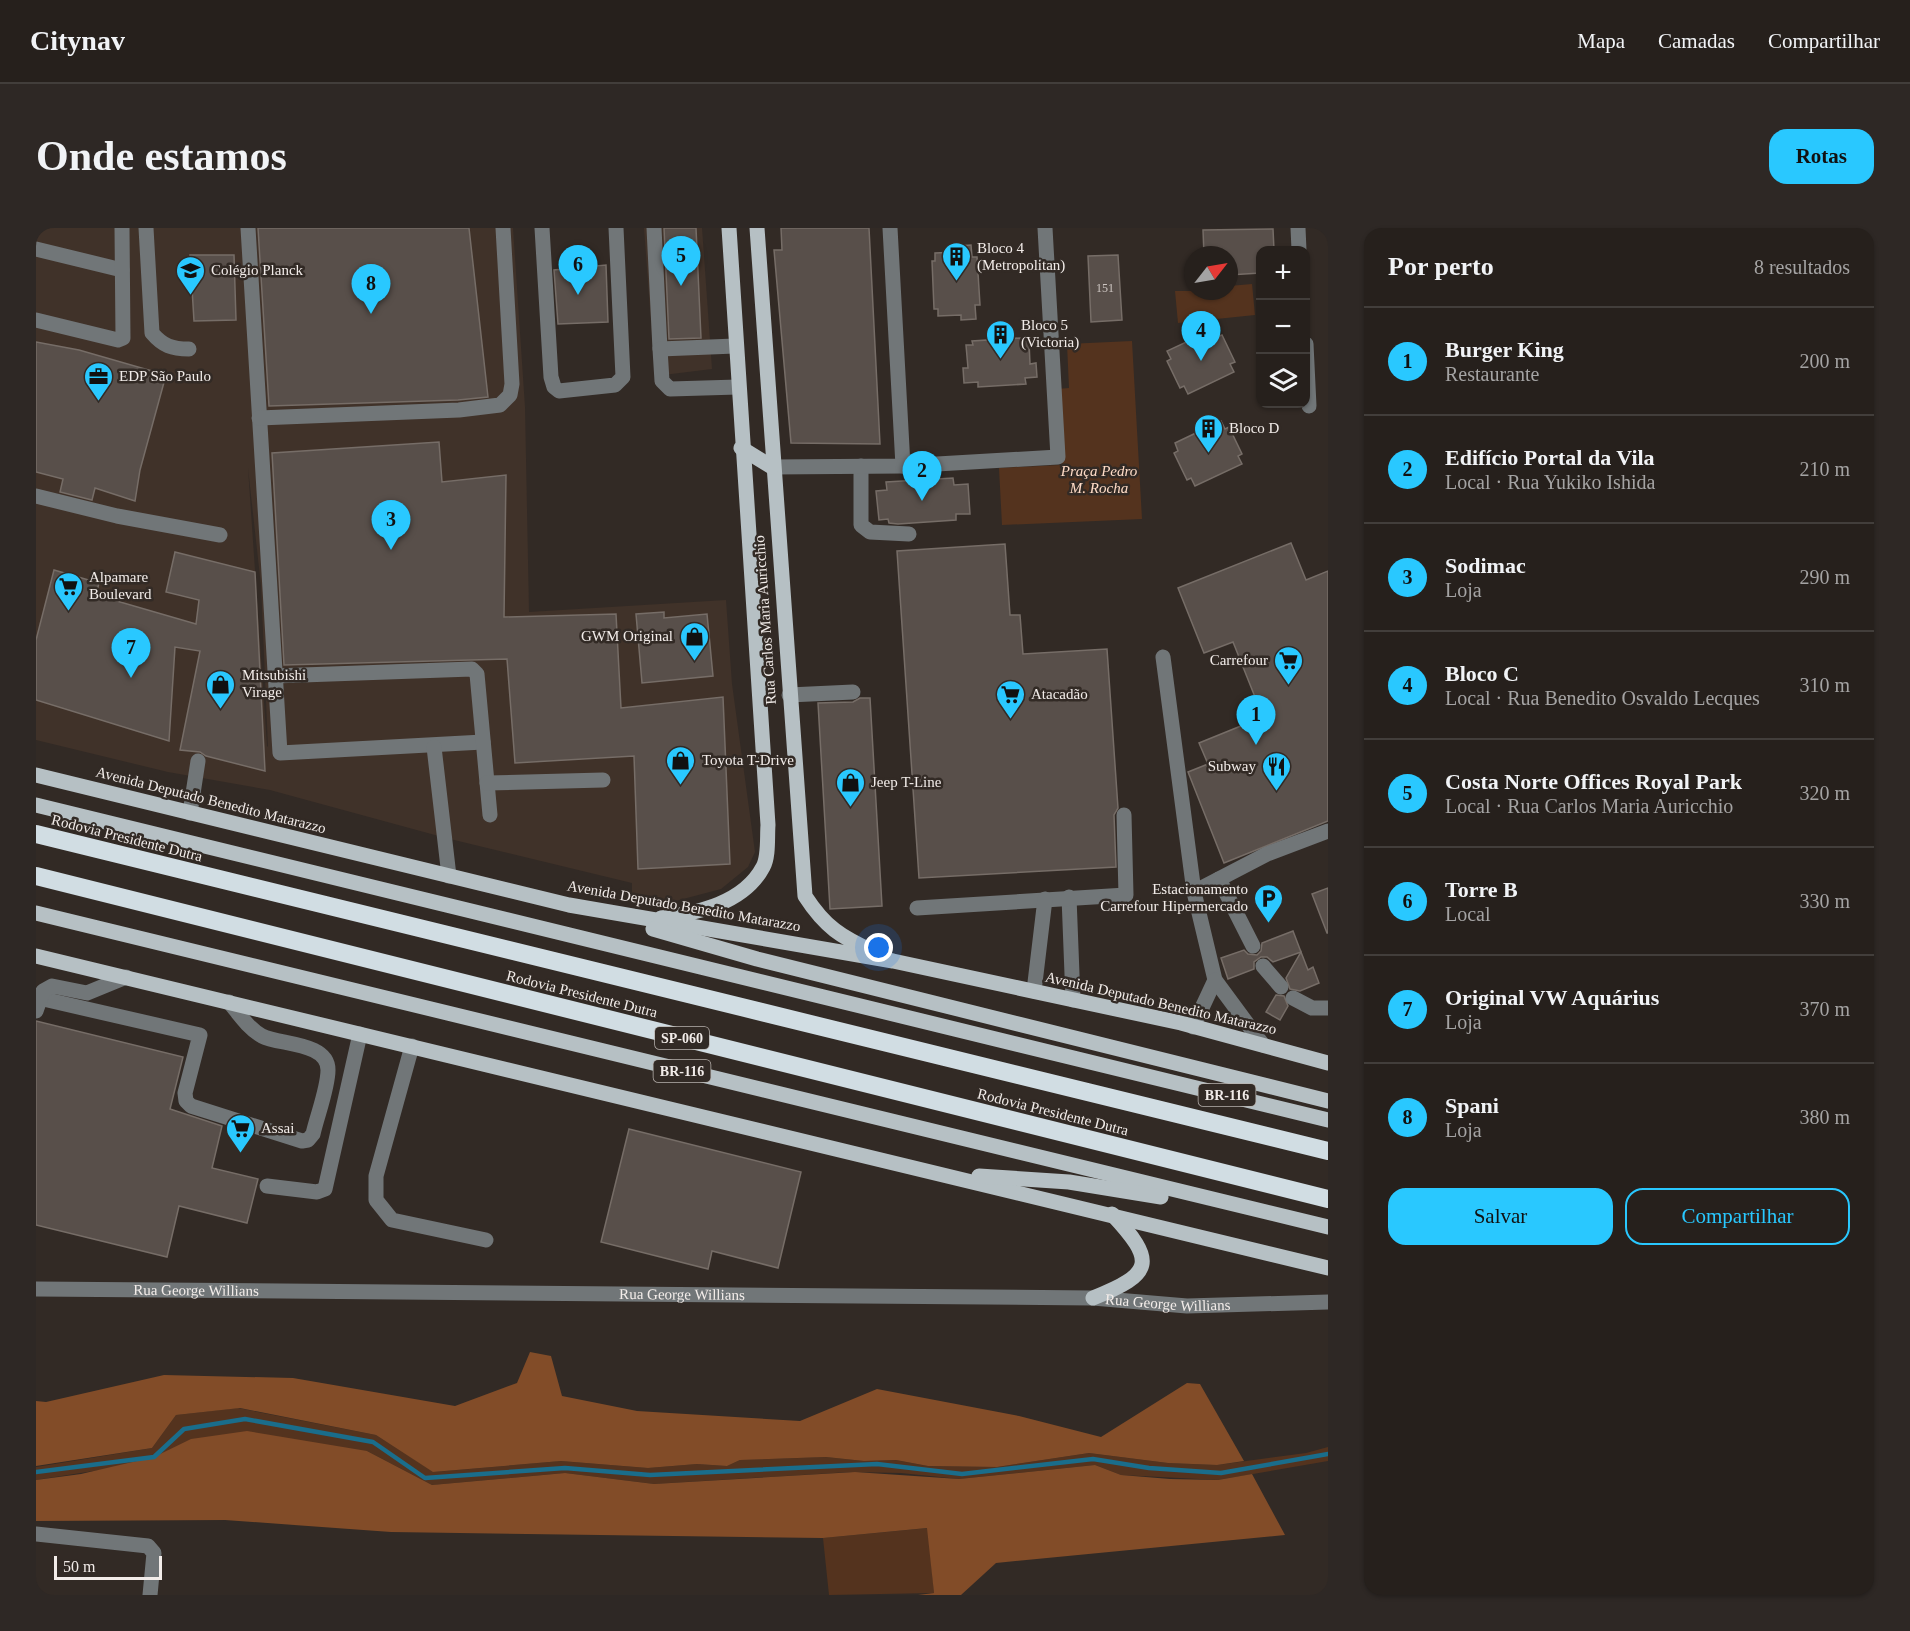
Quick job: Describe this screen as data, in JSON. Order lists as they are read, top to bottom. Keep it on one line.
{"streets":{"highway":["Rodovia Presidente Dutra","SP-060"],"main road":["Rua Carlos Maria Auricchio","Avenida Deputado Benedito Matarazzo","BR-116"],"street":["Rua George Willians"]},"crossings":[["Rua Carlos Maria Auricchio","Avenida Deputado Benedito Matarazzo"]],"parks":["Praça Pedro M. Rocha"],"places":{"building":["Bloco 4 (Metropolitan)","Bloco 5 (Victoria)","Bloco D"],"school or university":["Colégio Planck"],"office":["EDP São Paulo"],"supermarket":["Alpamare Boulevard","Carrefour","Atacadão","Assai"],"shop":["GWM Original","Mitsubishi Virage","Toyota T-Drive","Jeep T-Line"],"restaurant":["Subway"],"parking":["Estacionamento Carrefour Hipermercado"]},"house_numbers":["151"],"scale_bar":"50 m","north":"top right","page":{"header":"Citynav","nav":["Mapa","Camadas","Compartilhar"],"buttons":["Rotas",["Salvar","Compartilhar"]],"title":"Onde estamos","heading":["Por perto","8 resultados"],"pins":["5","6","8","4","2","3","7","1"],"map_buttons":["+","−"],"list":[{"mark":"1","name":"Burger King","note":"Restaurante","value":"200 m"},{"mark":"2","name":"Edifício Portal da Vila","note":"Local · Rua Yukiko Ishida","value":"210 m"},{"mark":"3","name":"Sodimac","note":"Loja","value":"290 m"},{"mark":"4","name":"Bloco C","note":"Local · Rua Benedito Osvaldo Lecques","value":"310 m"},{"mark":"5","name":"Costa Norte Offices Royal Park","note":"Local · Rua Carlos Maria Auricchio","value":"320 m"},{"mark":"6","name":"Torre B","note":"Local","value":"330 m"},{"mark":"7","name":"Original VW Aquárius","note":"Loja","value":"370 m"},{"mark":"8","name":"Spani","note":"Loja","value":"380 m"}],"scale":"50 m"}}
